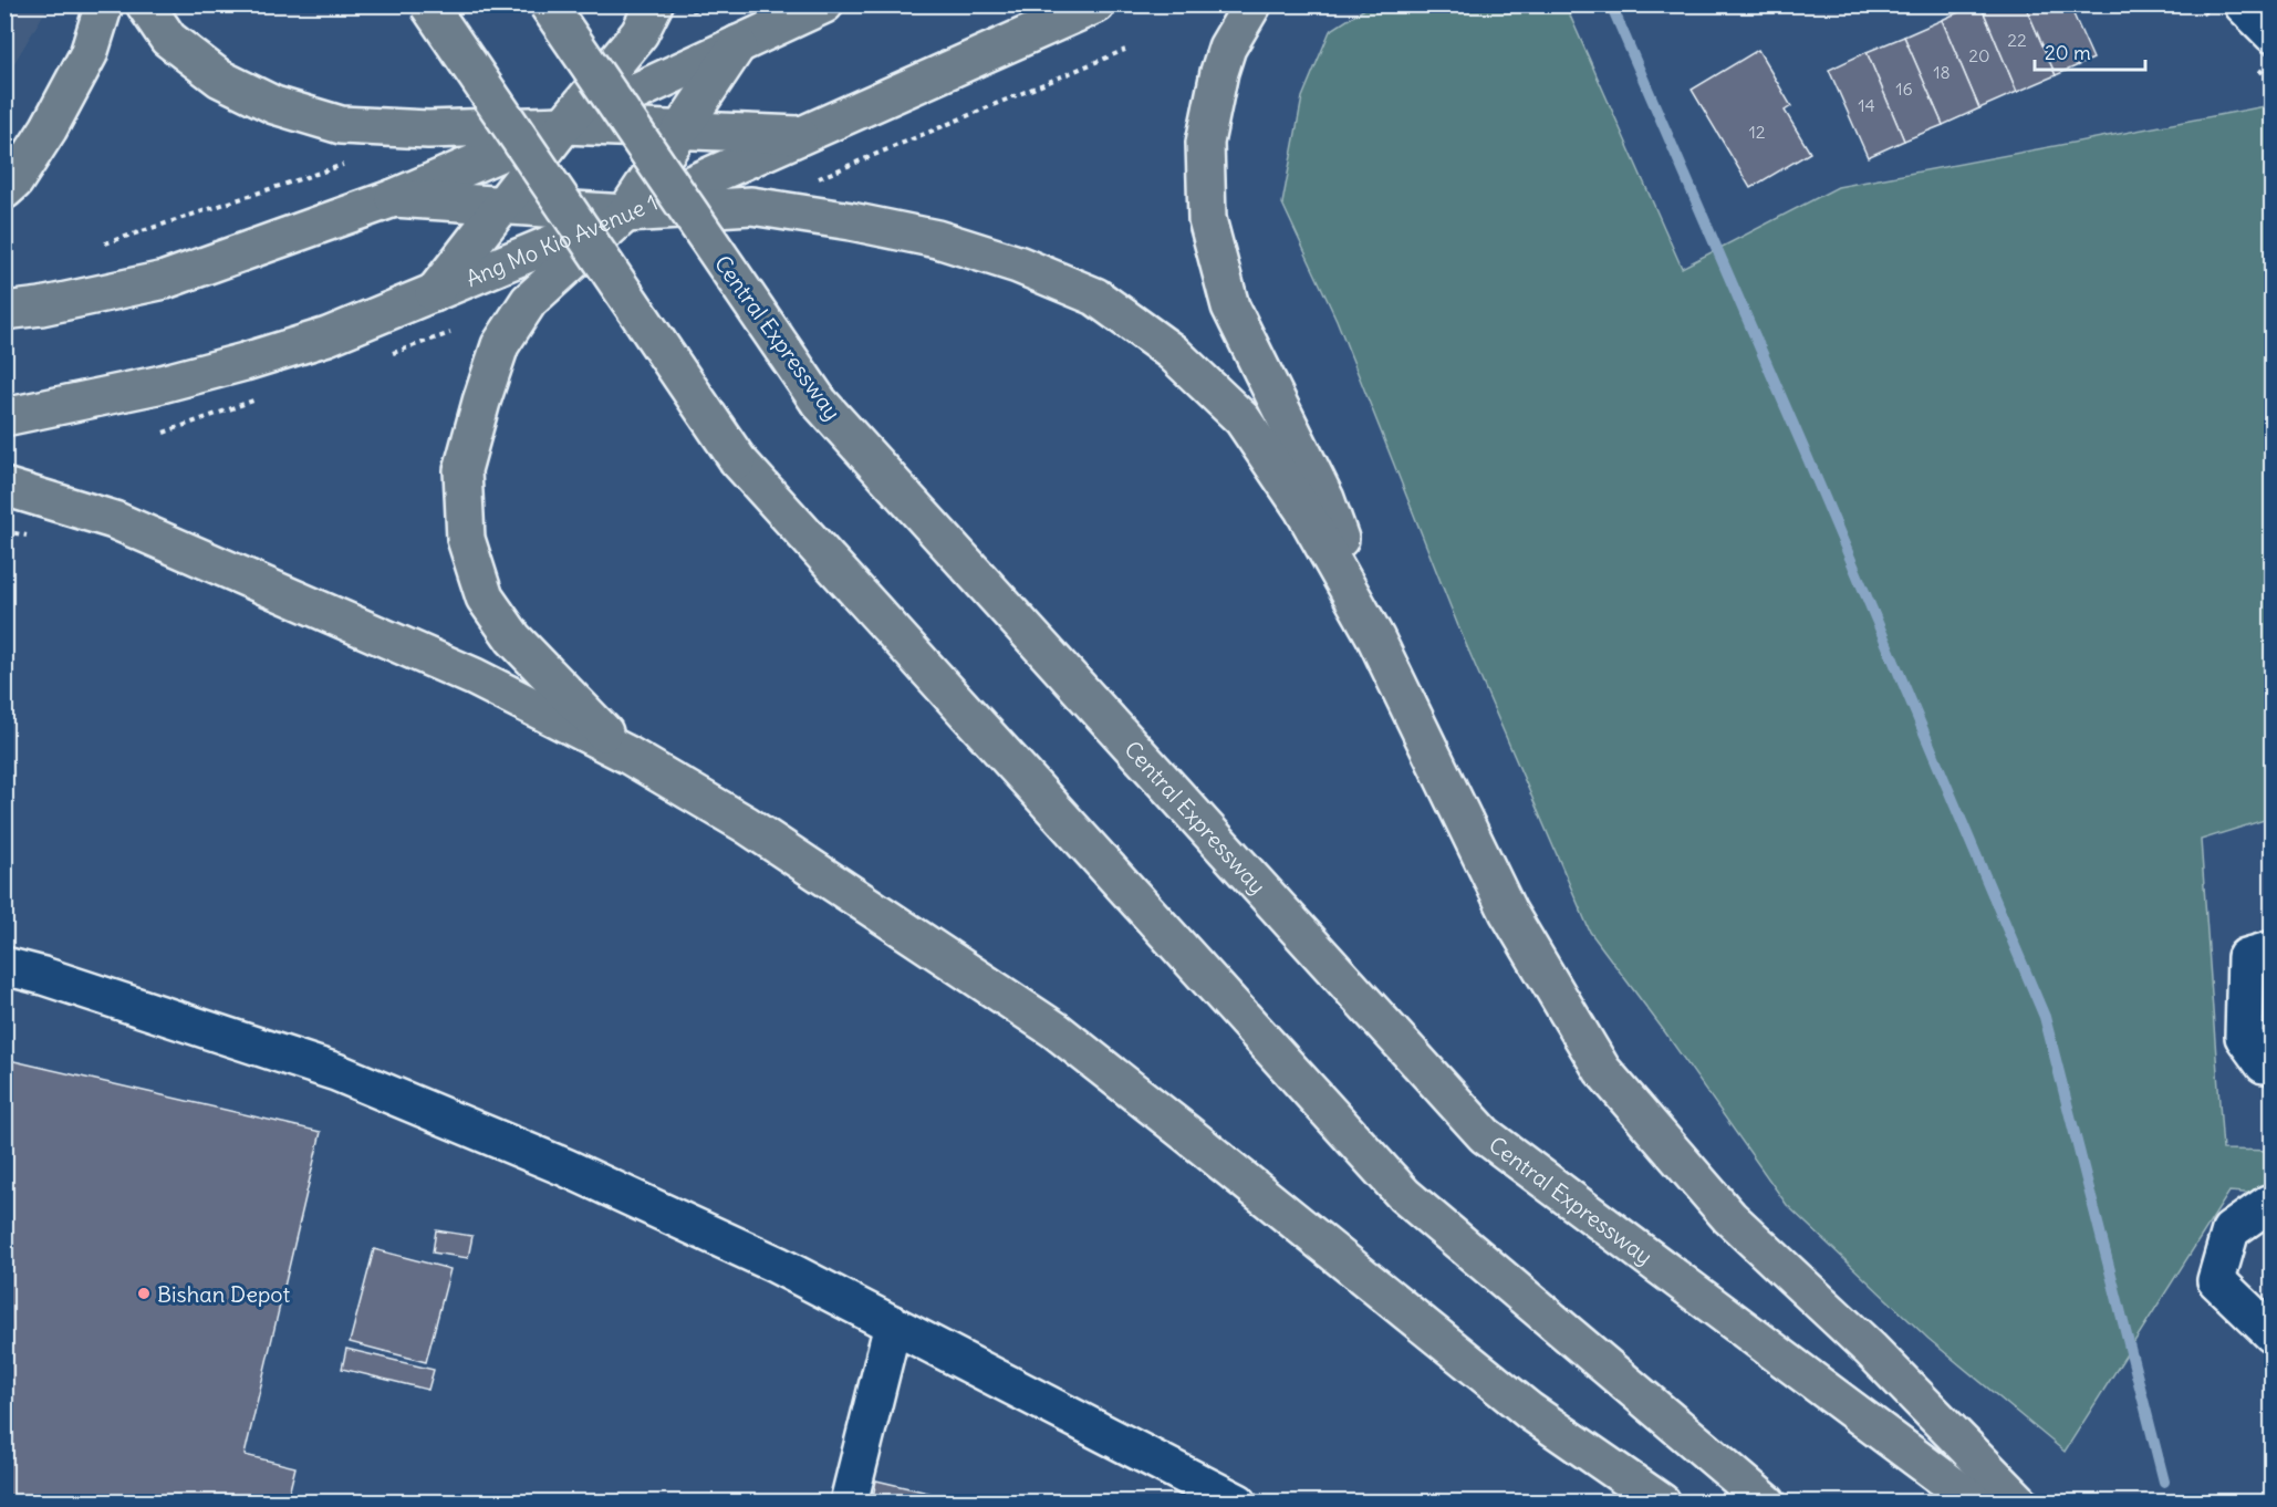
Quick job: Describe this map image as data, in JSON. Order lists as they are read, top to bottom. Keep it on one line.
{"streets":{"main road":["Ang Mo Kio Avenue 1","Central Expressway"]},"places":["Bishan Depot"],"house_numbers":["22","20","18","16","14","12"],"scale_bar":"20 m"}
